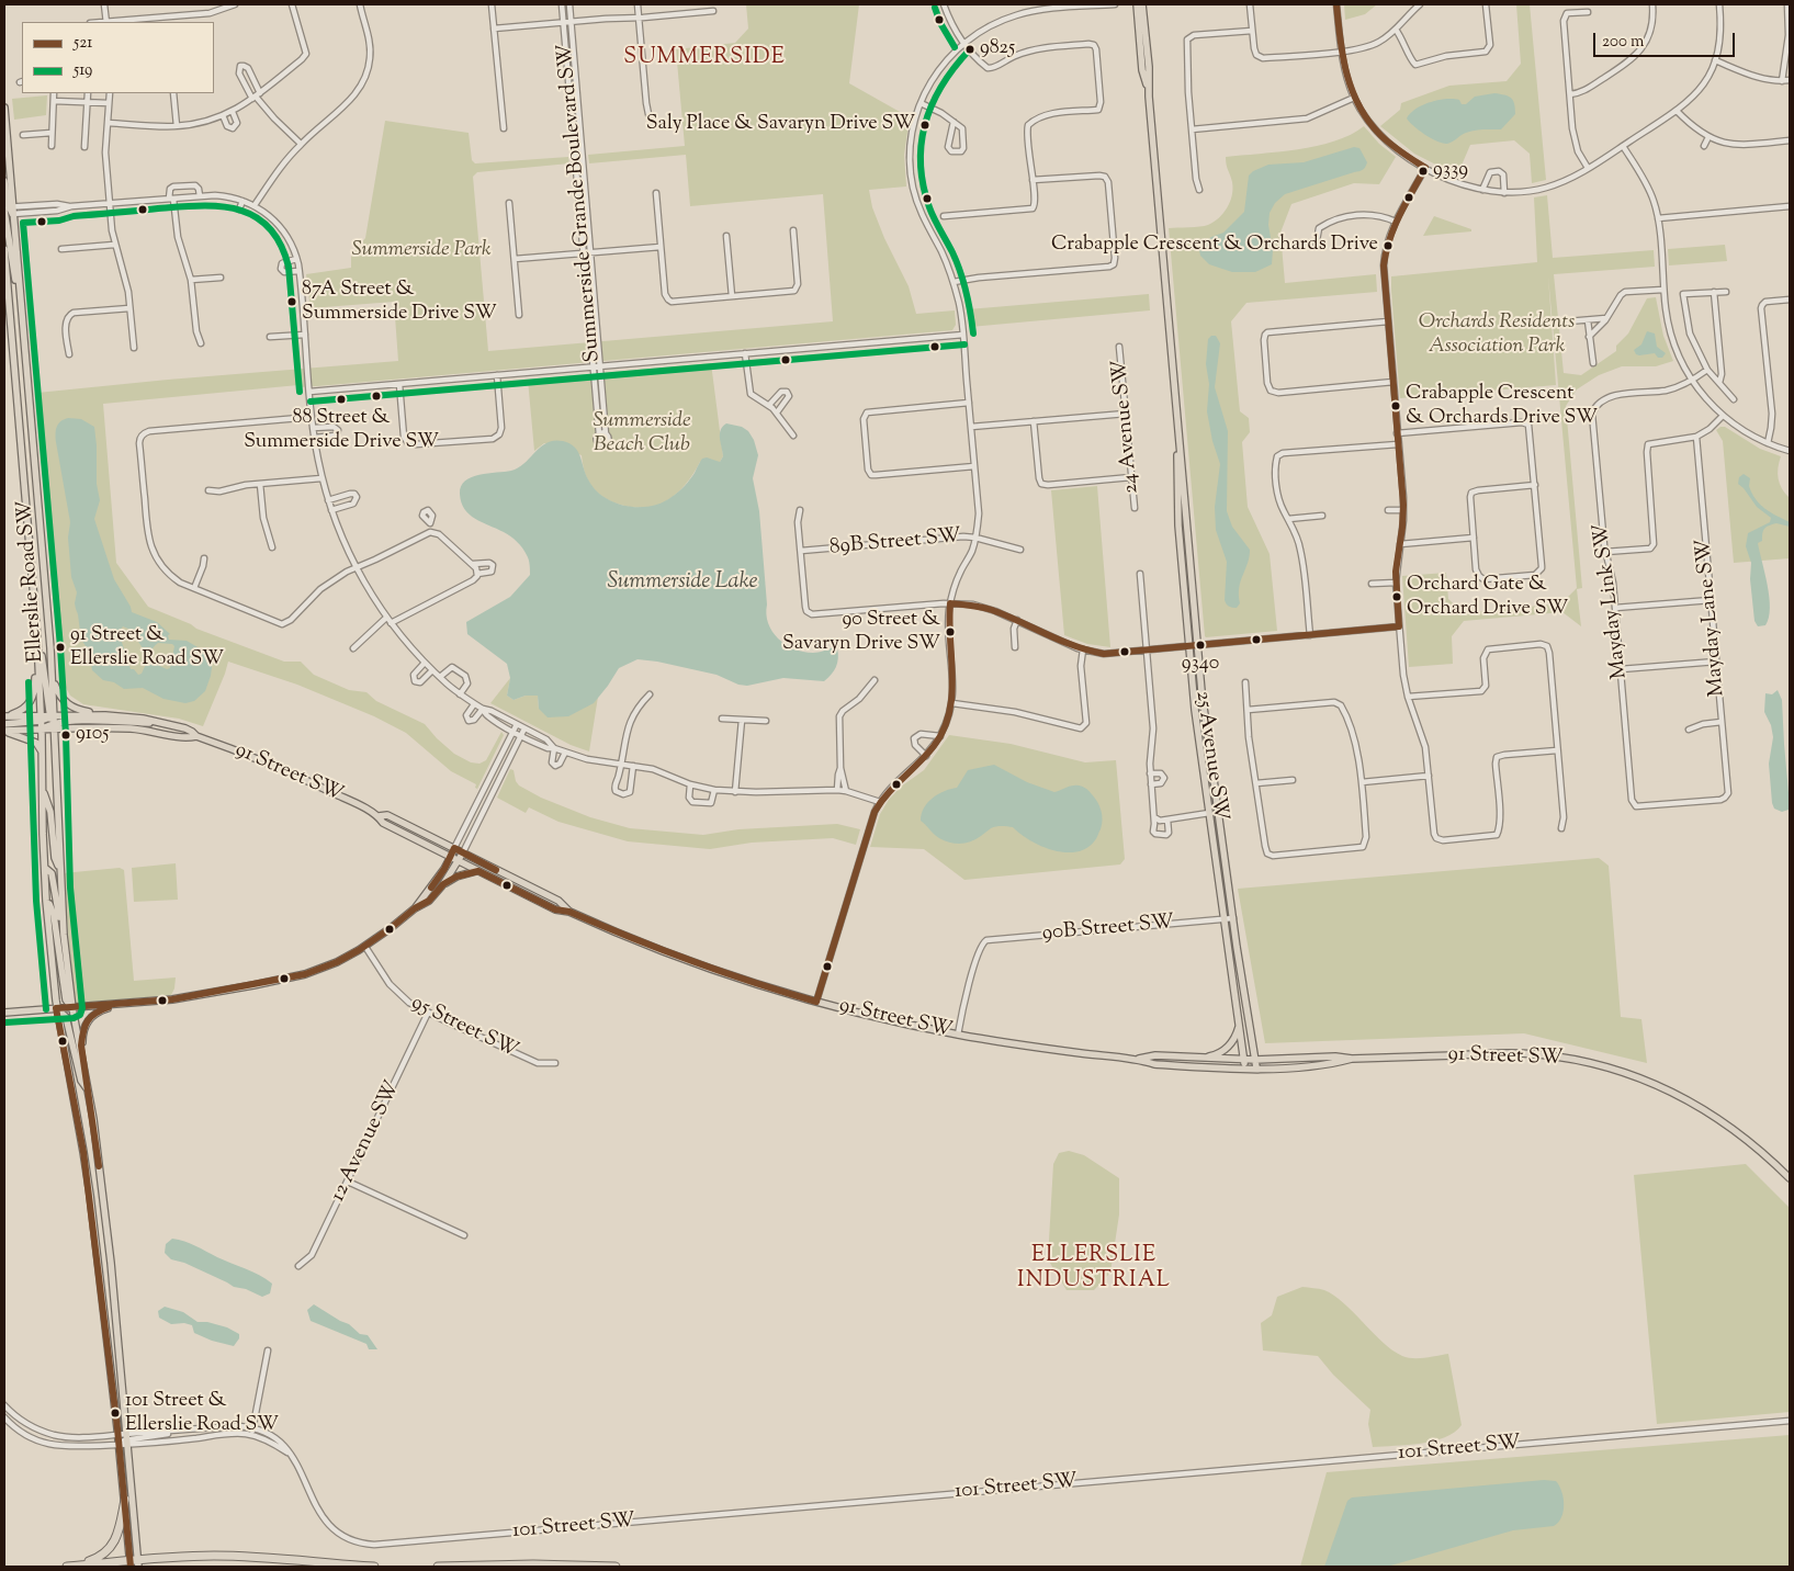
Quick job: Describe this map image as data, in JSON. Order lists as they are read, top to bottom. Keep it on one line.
{"streets":{"main road":["Ellerslie Road SW","25 Avenue SW","91 Street SW"],"street":["Summerside Grande Boulevard SW","24 Avenue SW","89B Street SW","Mayday Link SW","Mayday Lane SW","90B Street SW","95 Street SW","12 Avenue SW","101 Street SW"]},"crossings":[["Ellerslie Road SW","91 Street SW"],["Ellerslie Road SW","101 Street SW"],["Mayday Link SW","Mayday Lane SW"],["25 Avenue SW","91 Street SW"],["25 Avenue SW","90B Street SW"],["91 Street SW","90B Street SW"],["95 Street SW","12 Avenue SW"]],"districts":["SUMMERSIDE","ELLERSLIE INDUSTRIAL"],"water":["Summerside Lake"],"parks":["Summerside Park","Orchards Residents Association Park","Summerside Beach Club"],"places":["9825","Saly Place & Savaryn Drive SW","9339","Crabapple Crescent & Orchards Drive","87A Street & Summerside Drive SW","88 Street & Summerside Drive SW","Crabapple Crescent & Orchards Drive SW","Orchard Gate & Orchard Drive SW","90 Street & Savaryn Drive SW","9340","91 Street & Ellerslie Road SW","9105","101 Street & Ellerslie Road SW"],"lines":["transit line 521","transit line 519"],"legend":["521","519"],"scale_bar":"200 m"}
